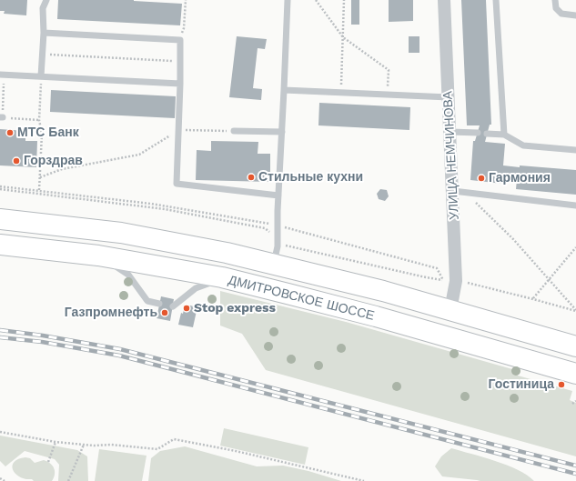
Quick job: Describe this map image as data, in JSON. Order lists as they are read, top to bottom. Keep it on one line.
{"streets":{"main road":["ДМИТРОВСКОЕ ШОССЕ"],"street":["УЛИЦА НЕМЧИНОВА"]},"crossings":[["УЛИЦА НЕМЧИНОВА","ДМИТРОВСКОЕ ШОССЕ"]],"places":["МТС Банк","Горздрав","Стильные кухни","Гармония","Stop express","Газпромнефть","Гостиница"]}
